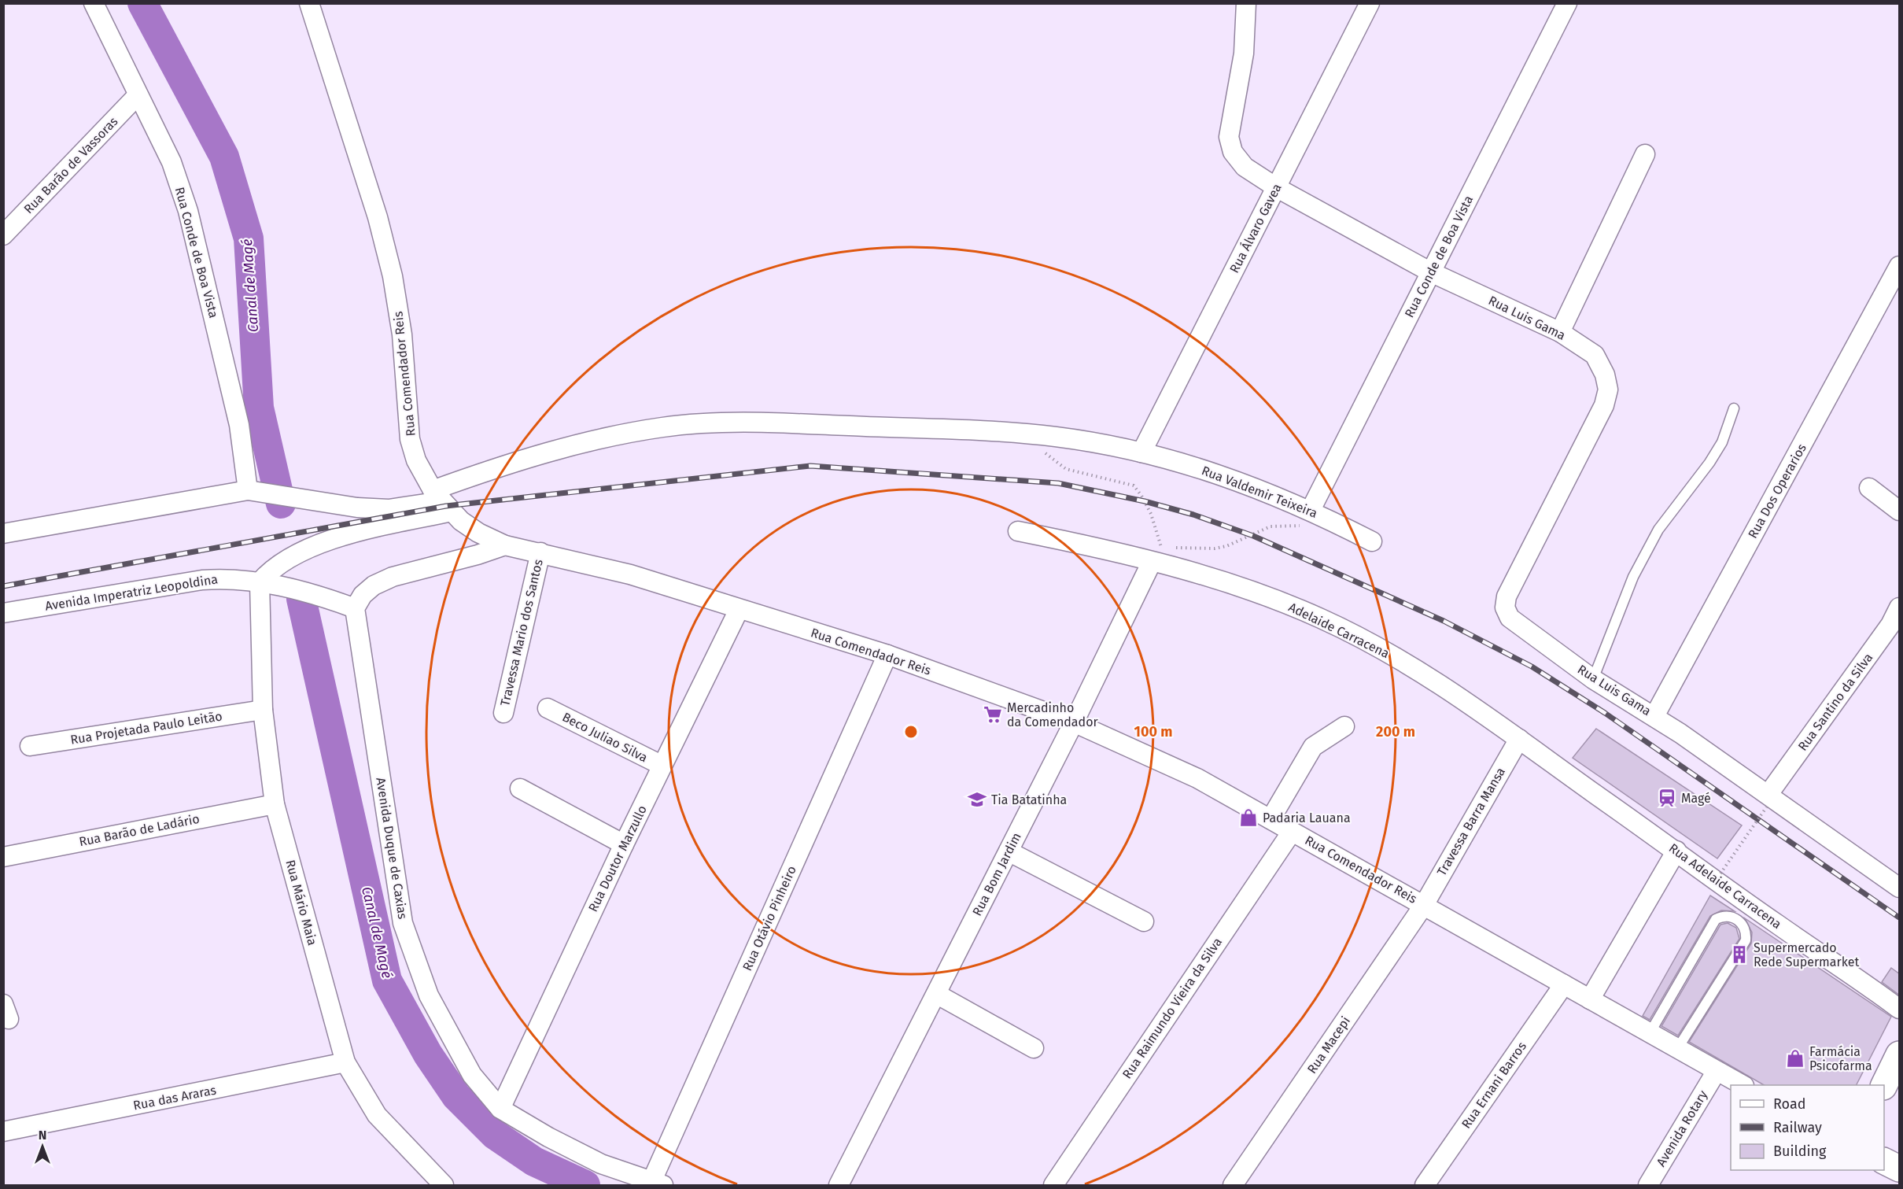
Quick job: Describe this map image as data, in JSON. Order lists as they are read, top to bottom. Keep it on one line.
{"streets":{"street":["Rua Barão de Vassoras","Rua Álvaro Gavea","Rua Conde de Boa Vista","Rua Luis Gama","Rua Comendador Reis","Rua Dos Operarios","Rua Valdemir Teixeira","Avenida Imperatriz Leopoldina","Adelaide Carracena","Travessa Mario dos Santos","Rua Santino da Silva","Rua Projetada Paulo Leitão","Beco Juliao Silva","Travessa Barra Mansa","Rua Barão de Ladário","Avenida Duque de Caxias","Rua Doutor Marzullo","Rua Bom Jardim","Rua Adelaide Carracena","Rua Mário Maia","Rua Otávio Pinheiro","Rua Raimundo Vieira da Silva","Rua Macepi","Rua Ernani Barros","Rua das Araras","Avenida Rotary"]},"crossings":[["Rua Barão de Vassoras","Rua Conde de Boa Vista"],["Rua Álvaro Gavea","Rua Luis Gama"],["Rua Álvaro Gavea","Rua Valdemir Teixeira"],["Rua Conde de Boa Vista","Rua Luis Gama"],["Rua Conde de Boa Vista","Rua Valdemir Teixeira"],["Rua Luis Gama","Rua Dos Operarios"],["Rua Luis Gama","Rua Santino da Silva"],["Rua Comendador Reis","Rua Valdemir Teixeira"],["Rua Comendador Reis","Travessa Mario dos Santos"],["Rua Comendador Reis","Travessa Barra Mansa"],["Rua Comendador Reis","Rua Doutor Marzullo"],["Rua Comendador Reis","Rua Bom Jardim"],["Rua Comendador Reis","Rua Otávio Pinheiro"],["Rua Comendador Reis","Rua Raimundo Vieira da Silva"],["Rua Comendador Reis","Rua Macepi"],["Rua Comendador Reis","Rua Ernani Barros"],["Rua Comendador Reis","Avenida Rotary"],["Avenida Imperatriz Leopoldina","Avenida Duque de Caxias"],["Avenida Imperatriz Leopoldina","Rua Mário Maia"],["Adelaide Carracena","Travessa Barra Mansa"],["Adelaide Carracena","Rua Bom Jardim"],["Adelaide Carracena","Rua Adelaide Carracena"],["Rua Projetada Paulo Leitão","Rua Mário Maia"],["Beco Juliao Silva","Rua Doutor Marzullo"],["Travessa Barra Mansa","Rua Macepi"],["Rua Barão de Ladário","Rua Mário Maia"],["Avenida Duque de Caxias","Rua Doutor Marzullo"],["Avenida Duque de Caxias","Rua Otávio Pinheiro"],["Rua Mário Maia","Rua das Araras"]],"water":["Canal de Magé"],"places":{"supermarket":["Mercadinho da Comendador"],"station":["Magé"],"school or university":["Tia Batatinha"],"shop":["Padaria Lauana","Farmácia Psicofarma"],"building":["Supermercado Rede Supermarket"]},"legend":["Road","Railway","Building"],"north":"top","rings":["100 m","200 m"]}
